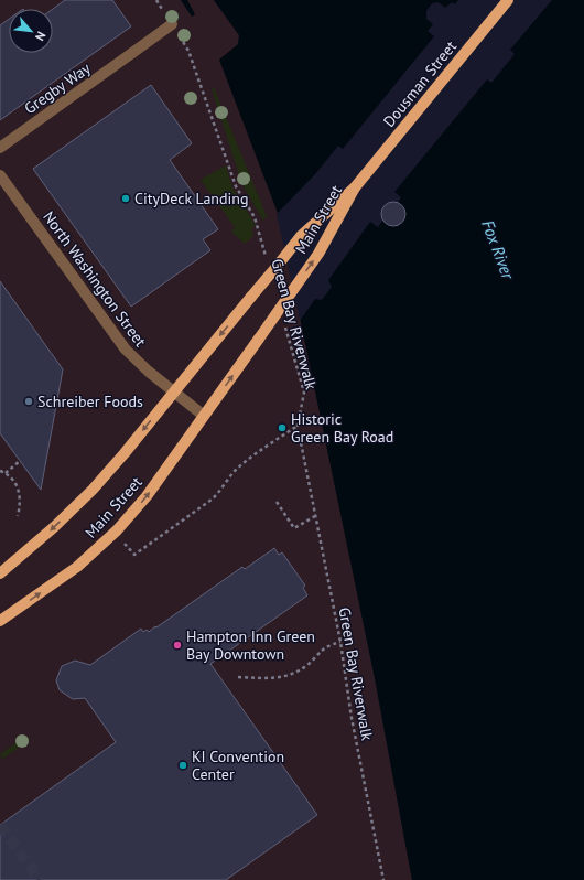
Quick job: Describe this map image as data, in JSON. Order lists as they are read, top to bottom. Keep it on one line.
{"streets":{"main road":["Dousman Street","Main Street"],"street":["Gregby Way","North Washington Street"],"path":["Green Bay Riverwalk"]},"crossings":[["Dousman Street","Main Street"],["Gregby Way","Green Bay Riverwalk"],["Main Street","North Washington Street"]],"water":["Fox River"],"places":["CityDeck Landing","Schreiber Foods","Historic Green Bay Road","Hampton Inn Green Bay Downtown","KI Convention Center"],"north":"bottom right"}
